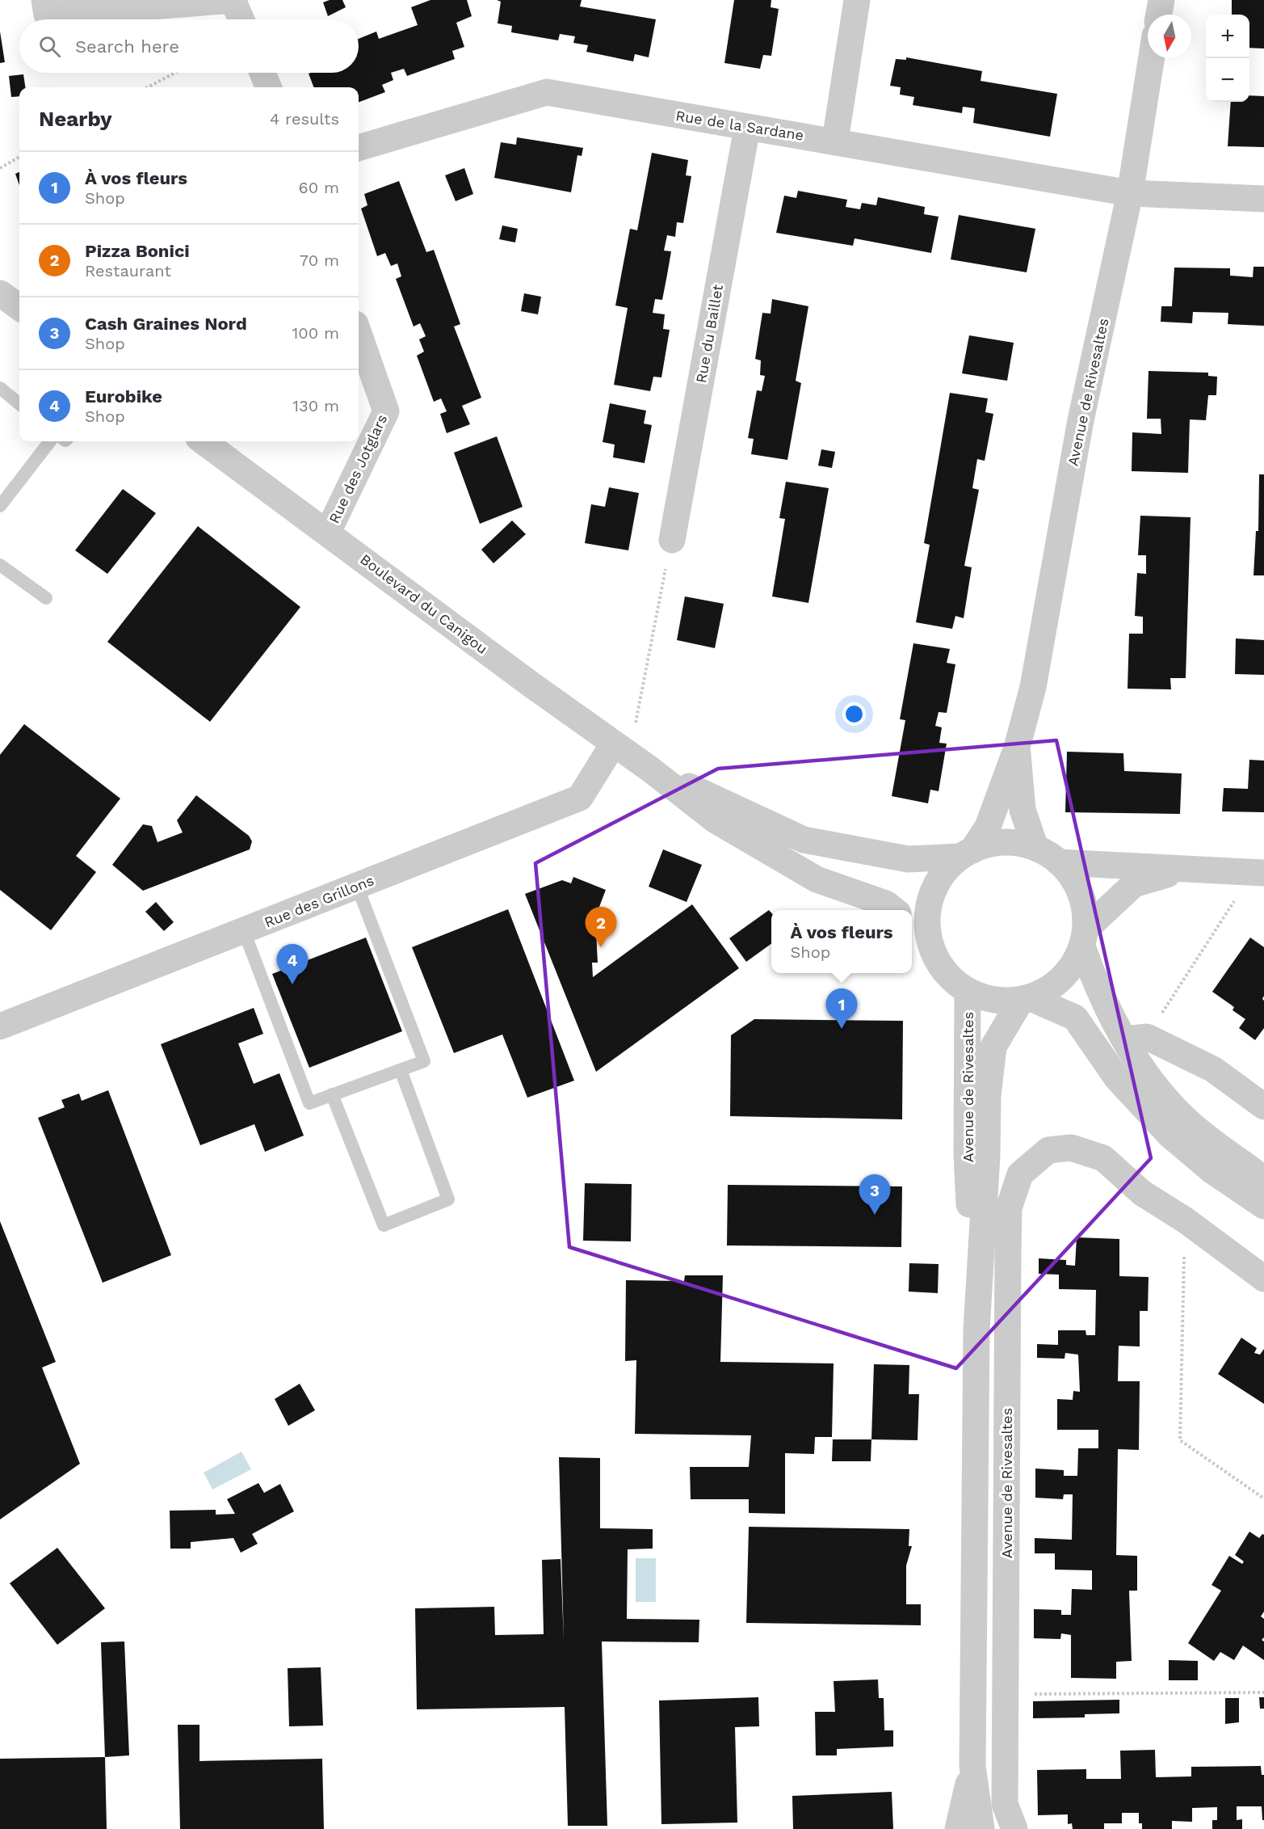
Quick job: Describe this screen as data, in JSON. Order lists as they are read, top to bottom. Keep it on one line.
{"streets":{"street":["Rue de la Sardane","Rue du Baillet","Avenue de Rivesaltes","Rue des Jotglars","Boulevard du Canigou","Rue des Grillons"]},"crossings":[["Rue de la Sardane","Rue du Baillet"],["Rue de la Sardane","Avenue de Rivesaltes"],["Avenue de Rivesaltes","Boulevard du Canigou"],["Rue des Jotglars","Boulevard du Canigou"],["Boulevard du Canigou","Rue des Grillons"]],"north":"bottom","page":{"map_buttons":["+","−"],"search":"Search here","heading":["Nearby","4 results"],"list":[{"mark":"1","name":"À vos fleurs","note":"Shop","value":"60 m"},{"mark":"2","name":"Pizza Bonici","note":"Restaurant","value":"70 m"},{"mark":"3","name":"Cash Graines Nord","note":"Shop","value":"100 m"},{"mark":"4","name":"Eurobike","note":"Shop","value":"130 m"}],"pins":["2","4","1","3"],"popup":["À vos fleurs","Shop"]}}
